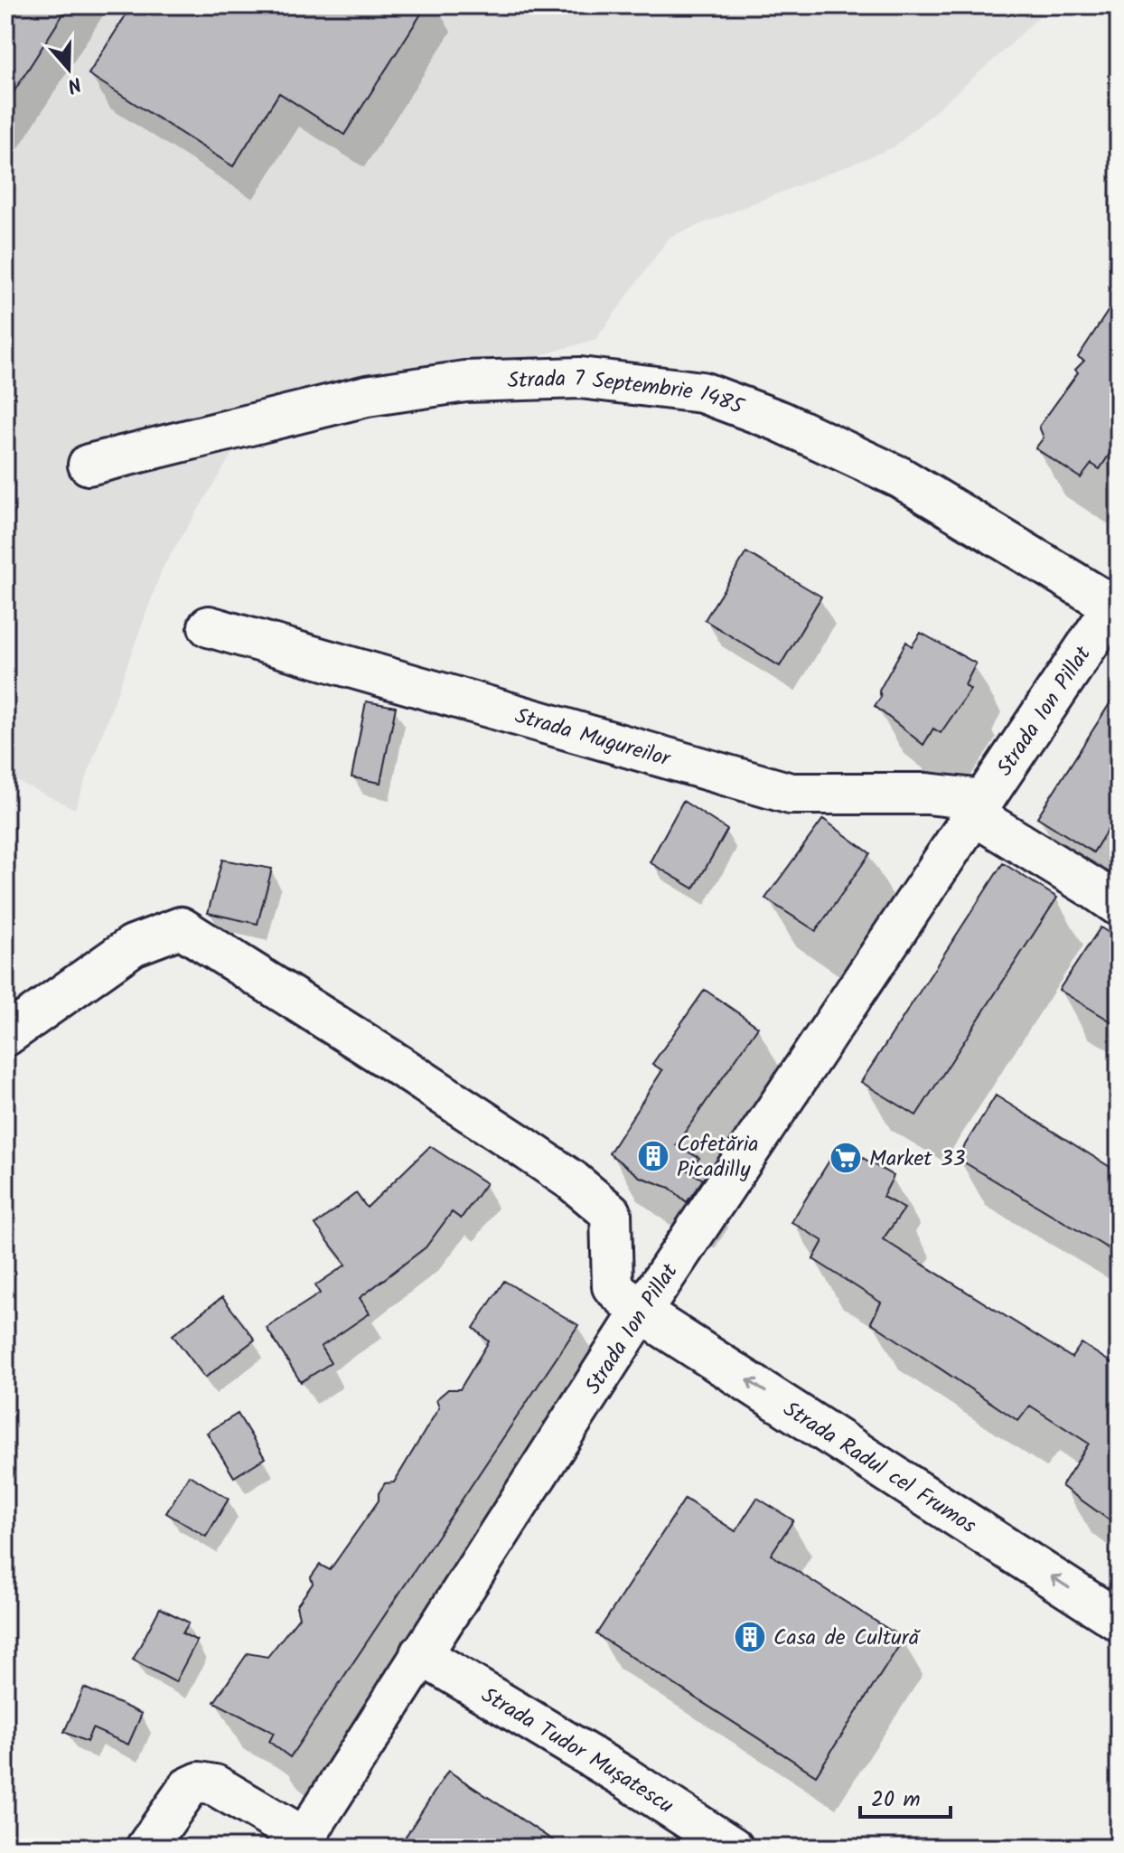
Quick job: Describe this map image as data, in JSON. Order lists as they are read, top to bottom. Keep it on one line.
{"streets":{"street":["Strada 7 Septembrie 1485","Strada Ion Pillat","Strada Mugureilor","Strada Radul cel Frumos","Strada Tudor Mușatescu"]},"crossings":[["Strada 7 Septembrie 1485","Strada Ion Pillat"],["Strada Ion Pillat","Strada Mugureilor"],["Strada Ion Pillat","Strada Radul cel Frumos"],["Strada Ion Pillat","Strada Tudor Mușatescu"]],"one_way":["Strada Radul cel Frumos"],"places":{"building":["Cofetăria Picadilly","Casa de Cultură"],"supermarket":["Market 33"]},"scale_bar":"20 m","north":"bottom"}
